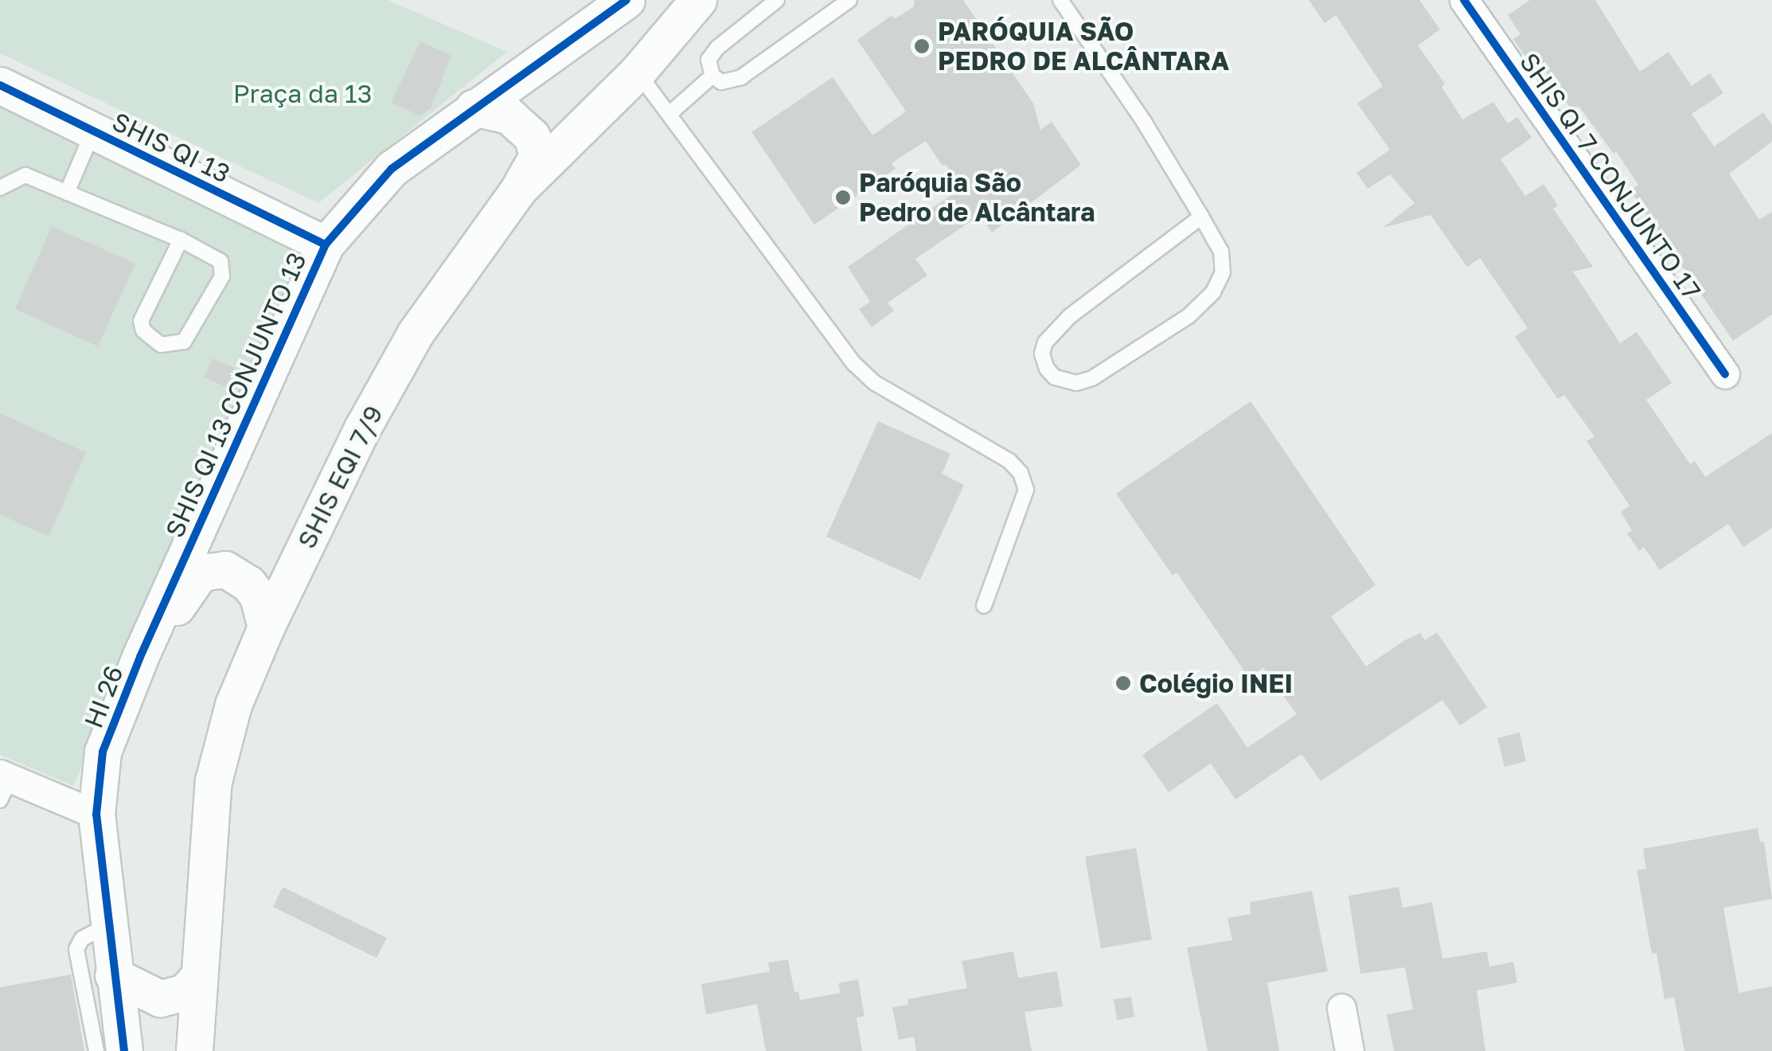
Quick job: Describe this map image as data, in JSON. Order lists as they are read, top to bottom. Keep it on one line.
{"streets":{"street":["SHIS QI 13","SHIS QI 7 CONJUNTO 17","SHIS QI 13 CONJUNTO 13","SHIS EQI 7/9","HI 26"]},"crossings":[["SHIS QI 13","SHIS QI 13 CONJUNTO 13"],["SHIS QI 13 CONJUNTO 13","HI 26"]],"parks":["Praça da 13"],"places":["PARÓQUIA SÃO PEDRO DE ALCÂNTARA","Paróquia São Pedro de Alcântara","Colégio INEI"]}
